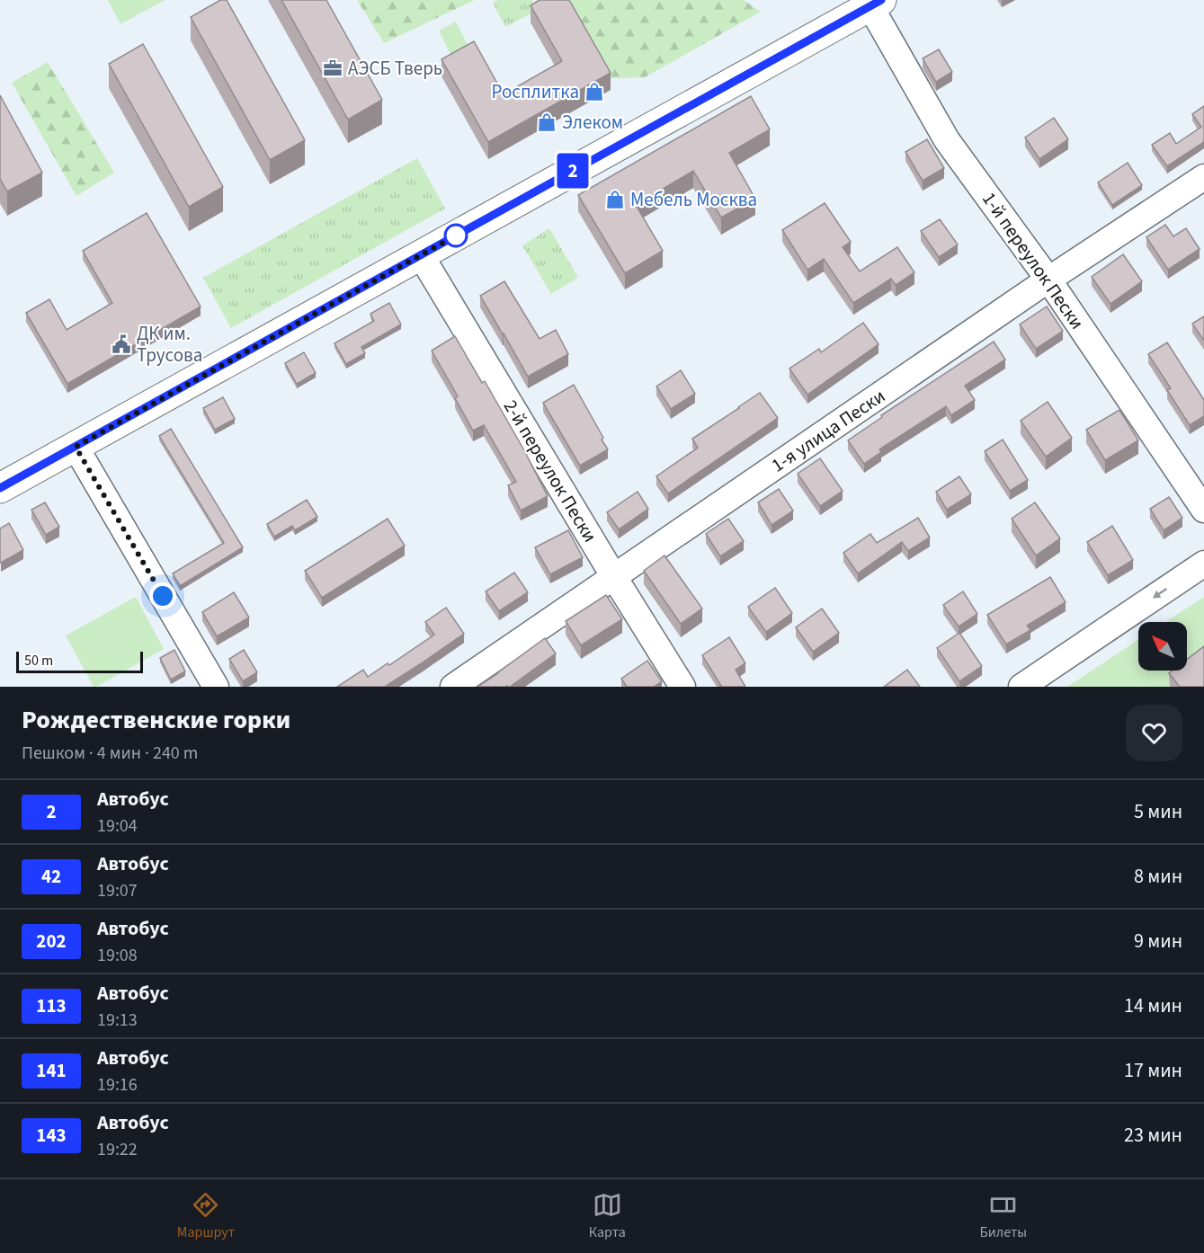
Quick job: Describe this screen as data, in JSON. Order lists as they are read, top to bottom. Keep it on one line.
{"streets":{"street":["1-й переулок Пески","1-я улица Пески","2-й переулок Пески"]},"crossings":[["1-й переулок Пески","1-я улица Пески"],["1-я улица Пески","2-й переулок Пески"]],"places":{"office":["АЭСБ Тверь"],"shop":["Росплитка","Элеком","Мебель Москва"],"public building":["ДК им. Трусова"]},"lines":["bus line 2"],"scale_bar":"50 m","north":"top left","page":{"on_map":"2","scale":"50 m","heading":["Рождественские горки","Пешком · 4 мин · 240 m"],"list":[{"mark":"2","name":"Автобус","note":"19:04","value":"5 мин"},{"mark":"42","name":"Автобус","note":"19:07","value":"8 мин"},{"mark":"202","name":"Автобус","note":"19:08","value":"9 мин"},{"mark":"113","name":"Автобус","note":"19:13","value":"14 мин"},{"mark":"141","name":"Автобус","note":"19:16","value":"17 мин"},{"mark":"143","name":"Автобус","note":"19:22","value":"23 мин"}],"tabs":["Маршрут","Карта","Билеты"]}}
